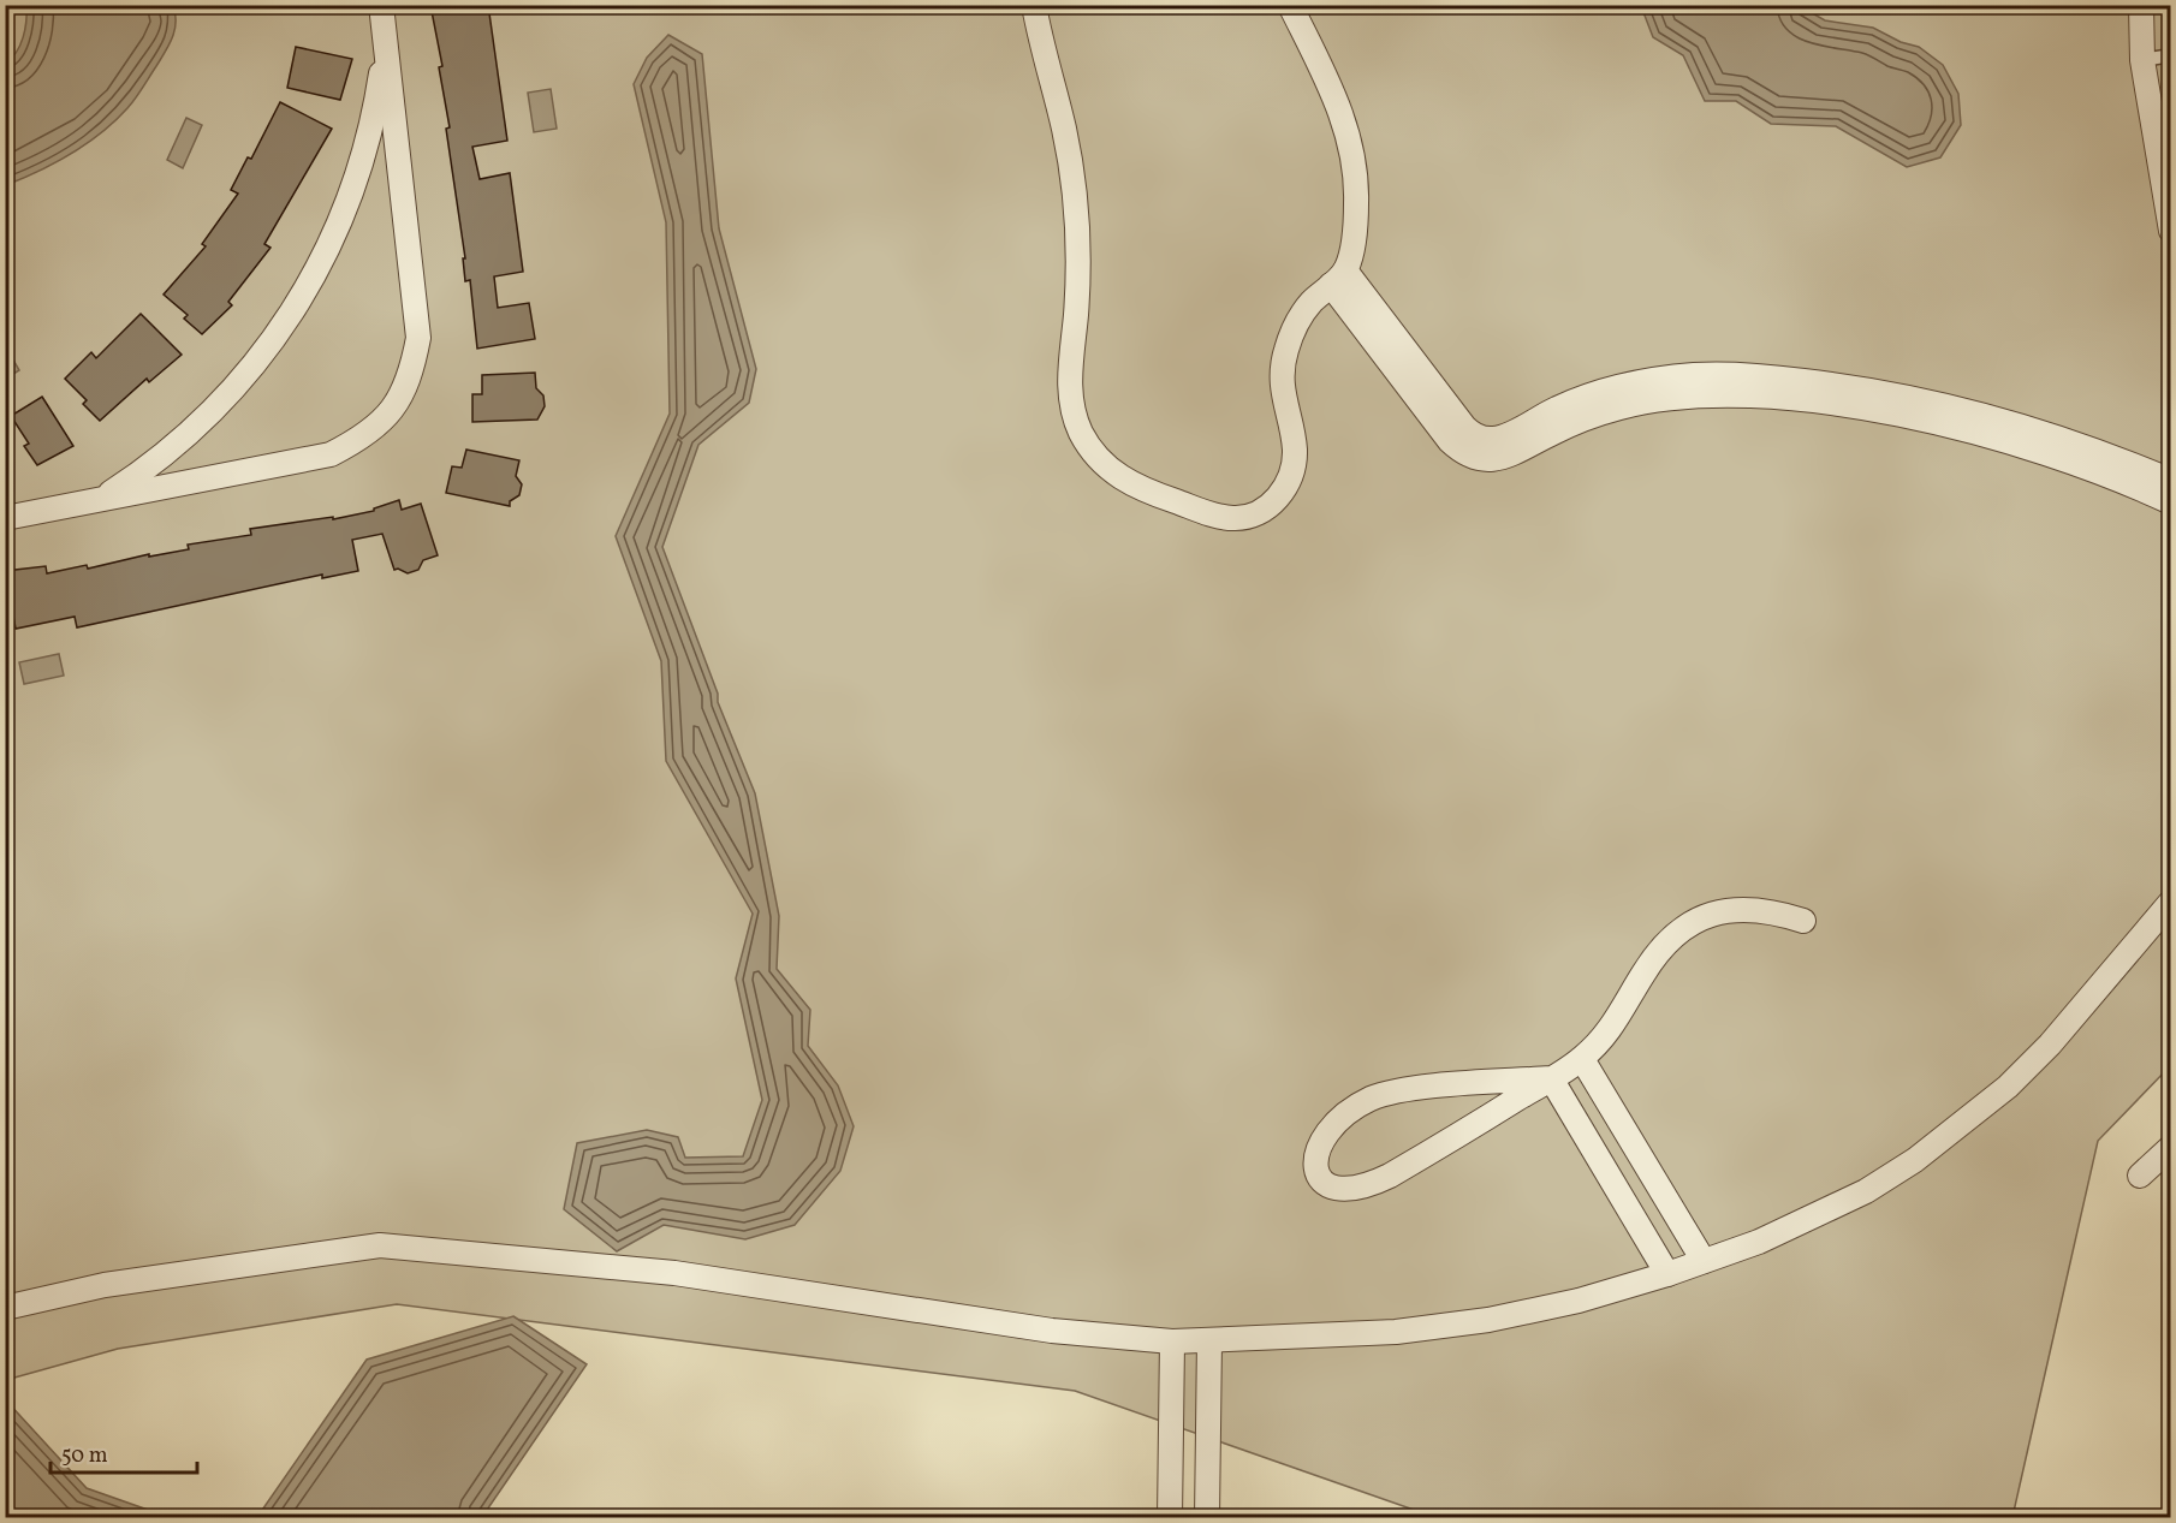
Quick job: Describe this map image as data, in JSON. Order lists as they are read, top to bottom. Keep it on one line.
{"scale_bar":"50 m"}
